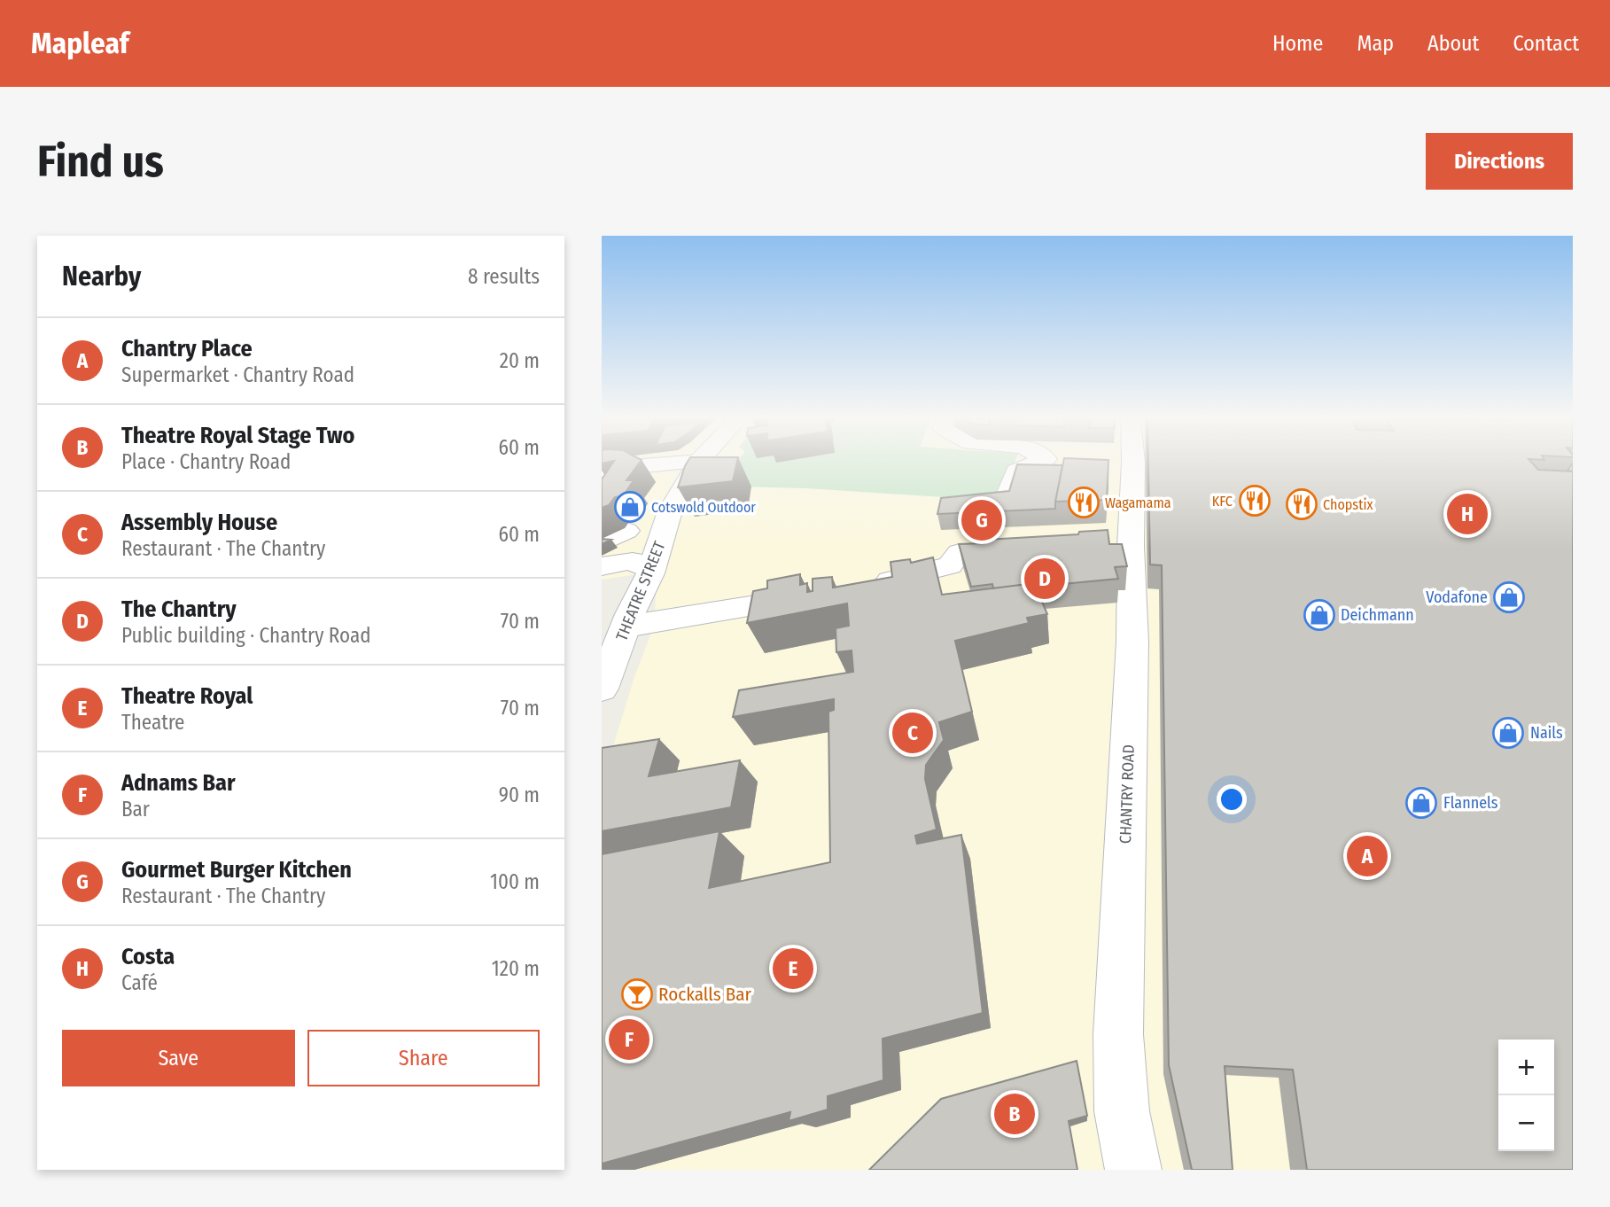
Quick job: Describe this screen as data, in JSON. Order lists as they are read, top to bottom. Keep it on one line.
{"streets":{"street":["THEATRE STREET","CHANTRY ROAD"]},"places":{"restaurant":["KFC","Wagamama","Chopstix"],"shop":["Cotswold Outdoor","Vodafone","Deichmann","Nails","Flannels"],"bar":["Rockalls Bar"]},"page":{"header":"Mapleaf","nav":["Home","Map","About","Contact"],"buttons":["Directions",["Save","Share"]],"title":"Find us","heading":["Nearby","8 results"],"list":[{"mark":"A","name":"Chantry Place","note":"Supermarket · Chantry Road","value":"20 m"},{"mark":"B","name":"Theatre Royal Stage Two","note":"Place · Chantry Road","value":"60 m"},{"mark":"C","name":"Assembly House","note":"Restaurant · The Chantry","value":"60 m"},{"mark":"D","name":"The Chantry","note":"Public building · Chantry Road","value":"70 m"},{"mark":"E","name":"Theatre Royal","note":"Theatre","value":"70 m"},{"mark":"F","name":"Adnams Bar","note":"Bar","value":"90 m"},{"mark":"G","name":"Gourmet Burger Kitchen","note":"Restaurant · The Chantry","value":"100 m"},{"mark":"H","name":"Costa","note":"Café","value":"120 m"}],"pins":["H","G","D","C","A","E","F","B"],"map_buttons":["+","−"]}}
